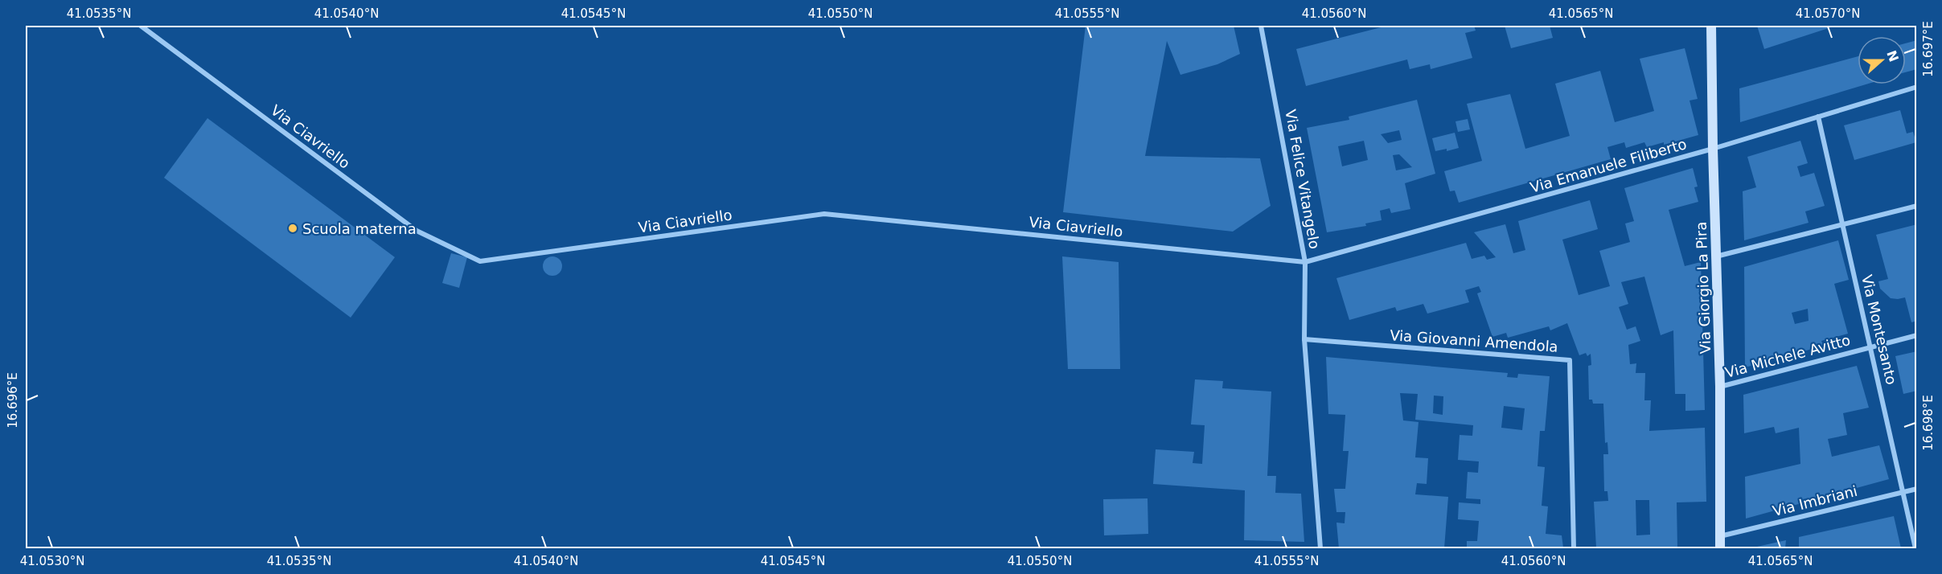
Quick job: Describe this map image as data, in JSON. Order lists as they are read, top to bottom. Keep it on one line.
{"streets":{"street":["Via Ciavriello","Via Emanuele Filiberto","Via Felice Vitangelo","Via Giorgio La Pira","Via Montesanto","Via Giovanni Amendola","Via Michele Avitto","Via Imbriani"]},"crossings":[["Via Ciavriello","Via Emanuele Filiberto"],["Via Ciavriello","Via Felice Vitangelo"],["Via Emanuele Filiberto","Via Felice Vitangelo"],["Via Emanuele Filiberto","Via Giorgio La Pira"],["Via Emanuele Filiberto","Via Montesanto"],["Via Felice Vitangelo","Via Giovanni Amendola"],["Via Giorgio La Pira","Via Michele Avitto"],["Via Giorgio La Pira","Via Imbriani"],["Via Montesanto","Via Michele Avitto"],["Via Montesanto","Via Imbriani"]],"places":["Scuola materna"],"north":"right","coordinates":["41.0535°N","41.0540°N","41.0545°N","41.0550°N","41.0555°N","41.0560°N","41.0565°N","41.0570°N","16.697°E","16.696°E","16.698°E","41.0530°N"]}
